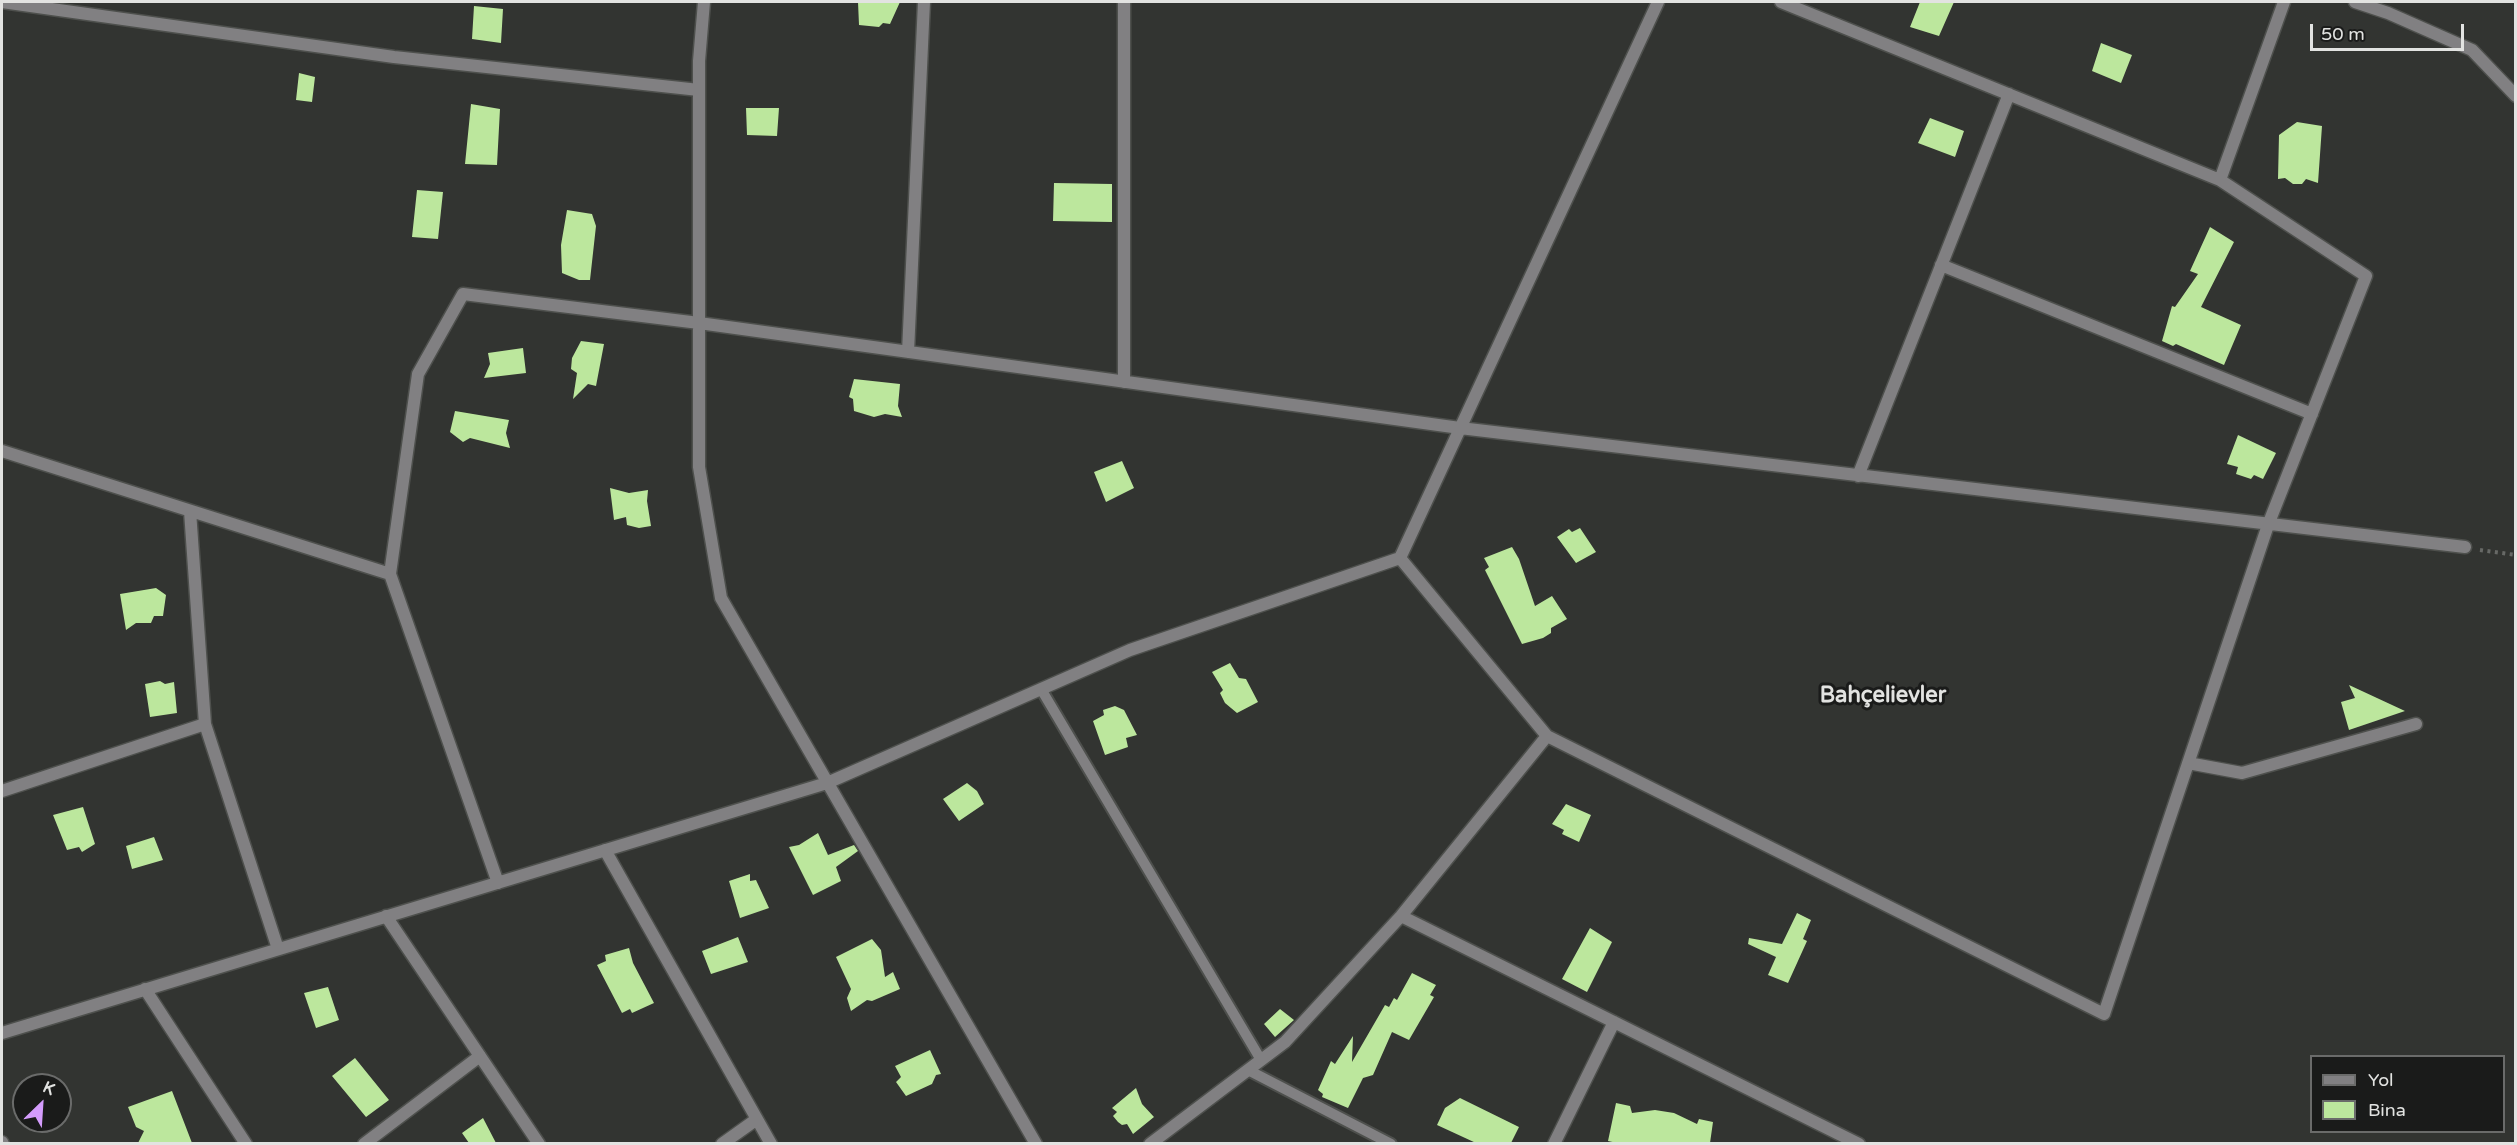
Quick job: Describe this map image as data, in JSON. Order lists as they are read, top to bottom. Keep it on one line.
{"districts":["Bahçelievler"],"legend":["Yol","Bina"],"scale_bar":"50 m","north":"top right"}
